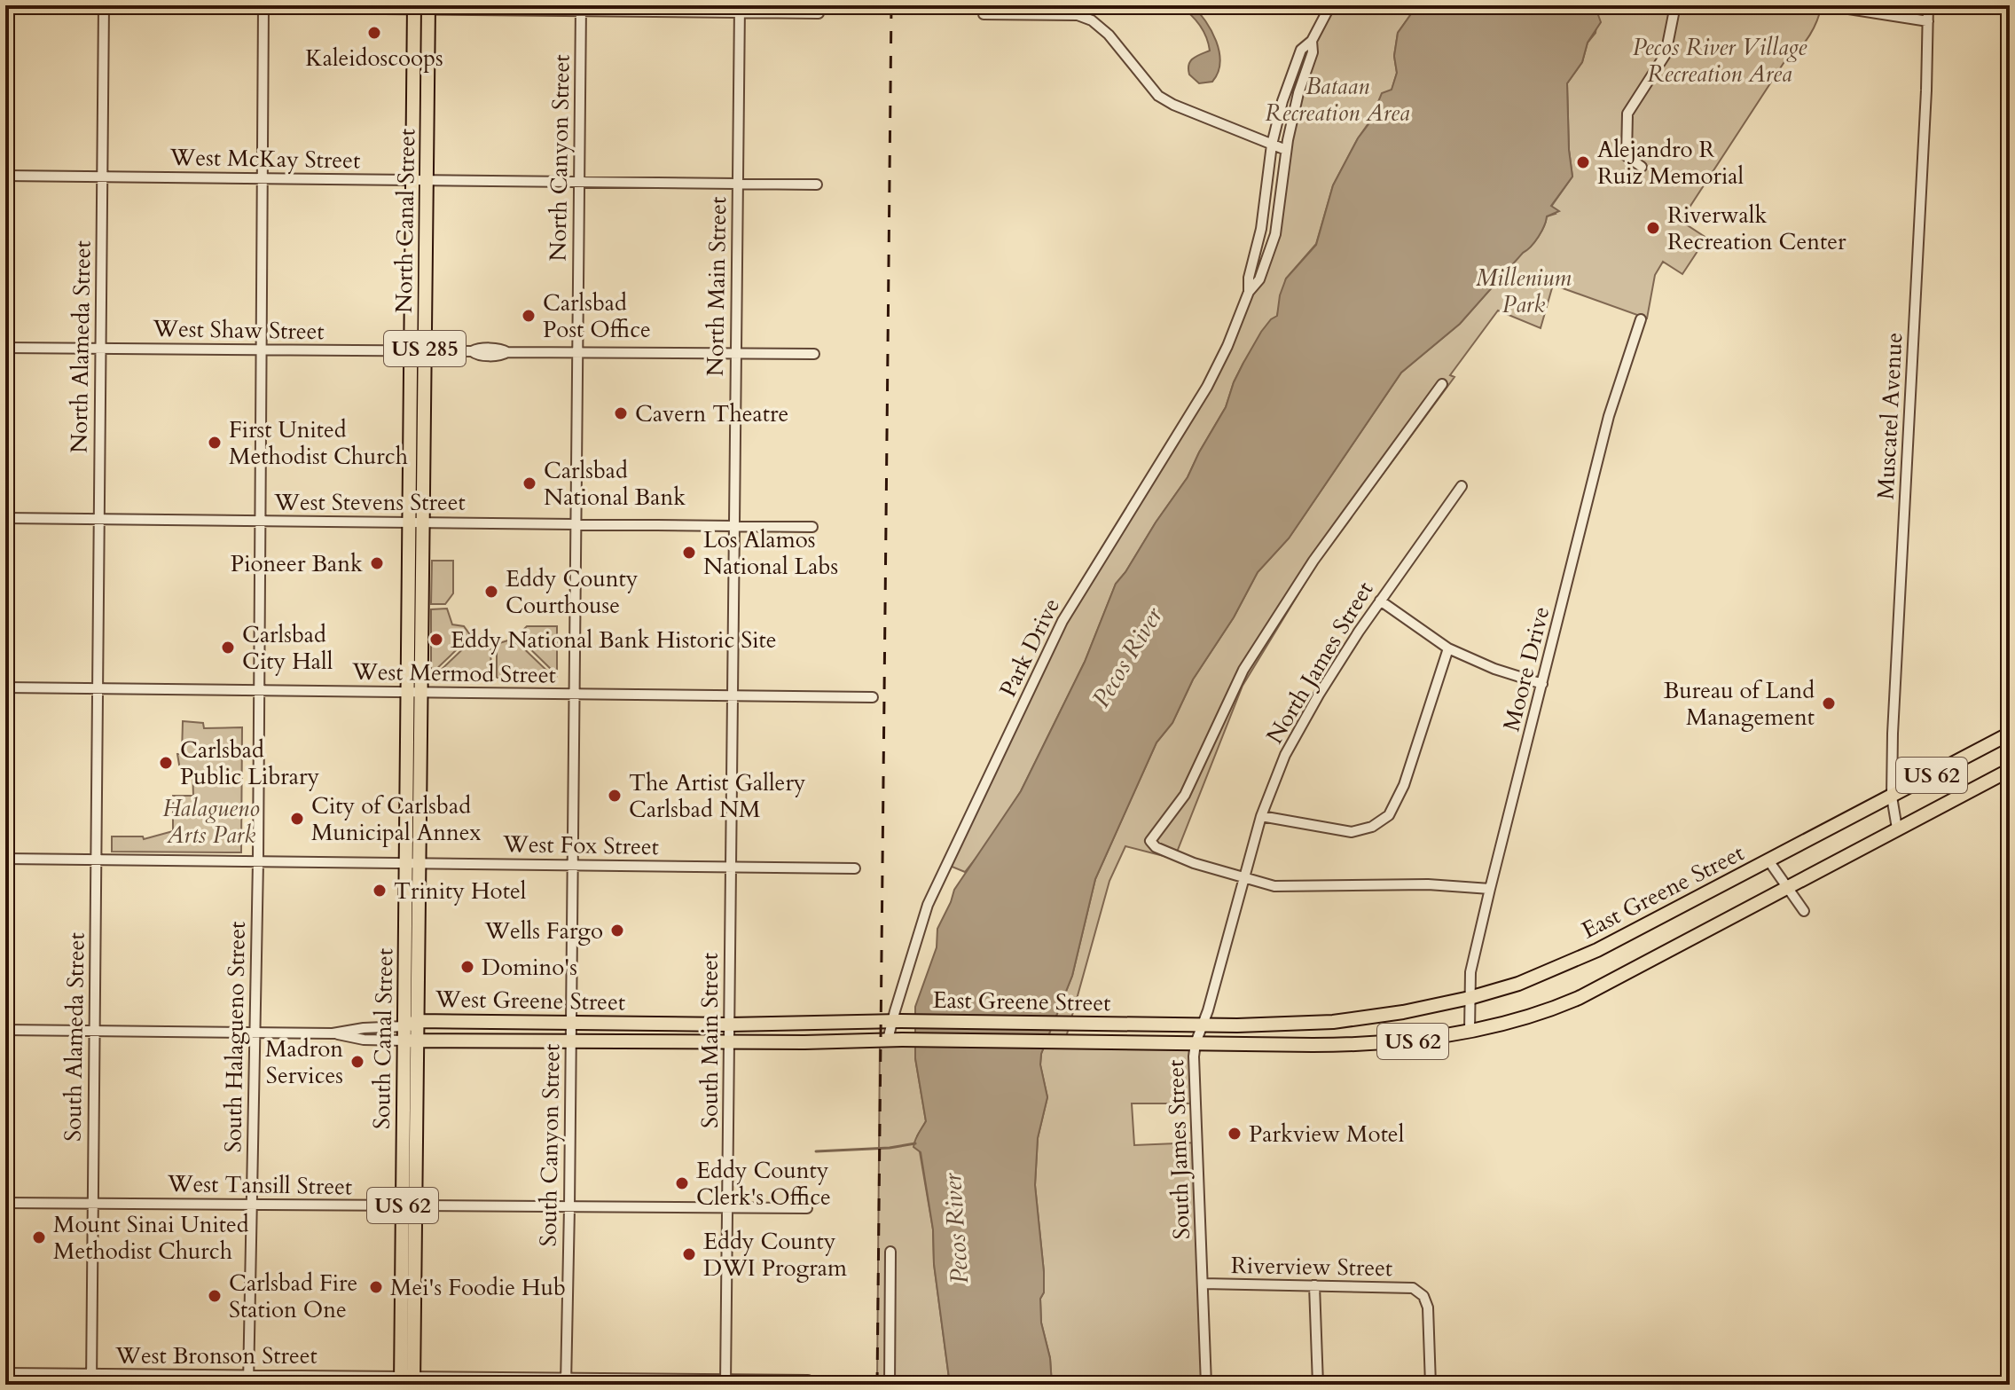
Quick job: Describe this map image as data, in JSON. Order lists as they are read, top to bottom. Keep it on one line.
{"streets":{"highway":["North Canal Street","US 285","US 62","East Greene Street","West Greene Street","South Canal Street"],"street":["North Canyon Street","West McKay Street","North Main Street","West Shaw Street","North Alameda Street","Muscatel Avenue","West Stevens Street","Park Drive","North James Street","Moore Drive","West Mermod Street","West Fox Street","South Alameda Street","South Halagueno Street","South Main Street","South Canyon Street","South James Street","West Tansill Street","Riverview Street","West Bronson Street"]},"crossings":[["North Canyon Street","West McKay Street"],["North Canyon Street","West Shaw Street"],["North Canyon Street","West Stevens Street"],["North Canyon Street","West Mermod Street"],["North Canyon Street","South Canyon Street"],["West McKay Street","North Canal Street"],["West McKay Street","North Main Street"],["West McKay Street","North Alameda Street"],["West McKay Street","South Halagueno Street"],["North Canal Street","West Shaw Street"],["North Canal Street","West Stevens Street"],["North Canal Street","West Mermod Street"],["North Canal Street","South Canal Street"],["North Main Street","West Shaw Street"],["North Main Street","West Stevens Street"],["North Main Street","West Mermod Street"],["North Main Street","South Main Street"],["West Shaw Street","North Alameda Street"],["West Shaw Street","South Halagueno Street"],["North Alameda Street","West Stevens Street"],["North Alameda Street","West Mermod Street"],["North Alameda Street","South Alameda Street"],["Muscatel Avenue","East Greene Street"],["West Stevens Street","South Halagueno Street"],["Park Drive","East Greene Street"],["North James Street","South James Street"],["Moore Drive","East Greene Street"],["West Mermod Street","South Alameda Street"],["West Mermod Street","South Halagueno Street"],["West Mermod Street","South Canal Street"],["West Mermod Street","South Main Street"],["West Mermod Street","South Canyon Street"],["West Fox Street","South Alameda Street"],["West Fox Street","South Halagueno Street"],["West Fox Street","South Canal Street"],["West Fox Street","South Main Street"],["West Fox Street","South Canyon Street"],["East Greene Street","West Greene Street"],["East Greene Street","South Main Street"],["East Greene Street","South James Street"],["West Greene Street","South Alameda Street"],["West Greene Street","South Halagueno Street"],["West Greene Street","South Canal Street"],["West Greene Street","South Main Street"],["West Greene Street","South Canyon Street"],["South Alameda Street","West Tansill Street"],["South Alameda Street","West Bronson Street"],["South Halagueno Street","West Tansill Street"],["South Halagueno Street","West Bronson Street"],["South Canal Street","West Tansill Street"],["South Canal Street","West Bronson Street"],["South Main Street","West Tansill Street"],["South Main Street","West Bronson Street"],["South Canyon Street","West Tansill Street"],["South Canyon Street","West Bronson Street"],["South James Street","Riverview Street"]],"water":["Pecos River"],"parks":["Pecos River Village Recreation Area","Bataan Recreation Area","Millenium Park","Halagueno Arts Park"],"places":["Kaleidoscoops","Alejandro R Ruiz Memorial","Riverwalk Recreation Center","Carlsbad Post Office","Cavern Theatre","First United Methodist Church","Carlsbad National Bank","Los Alamos National Labs","Pioneer Bank","Eddy County Courthouse","Eddy National Bank Historic Site","Carlsbad City Hall","Bureau of Land Management","Carlsbad Public Library","The Artist Gallery Carlsbad NM","City of Carlsbad Municipal Annex","Trinity Hotel","Wells Fargo","Domino's","Madron Services","Parkview Motel","Eddy County Clerk's Office","Mount Sinai United Methodist Church","Eddy County DWI Program","Mei's Foodie Hub","Carlsbad Fire Station One"]}
